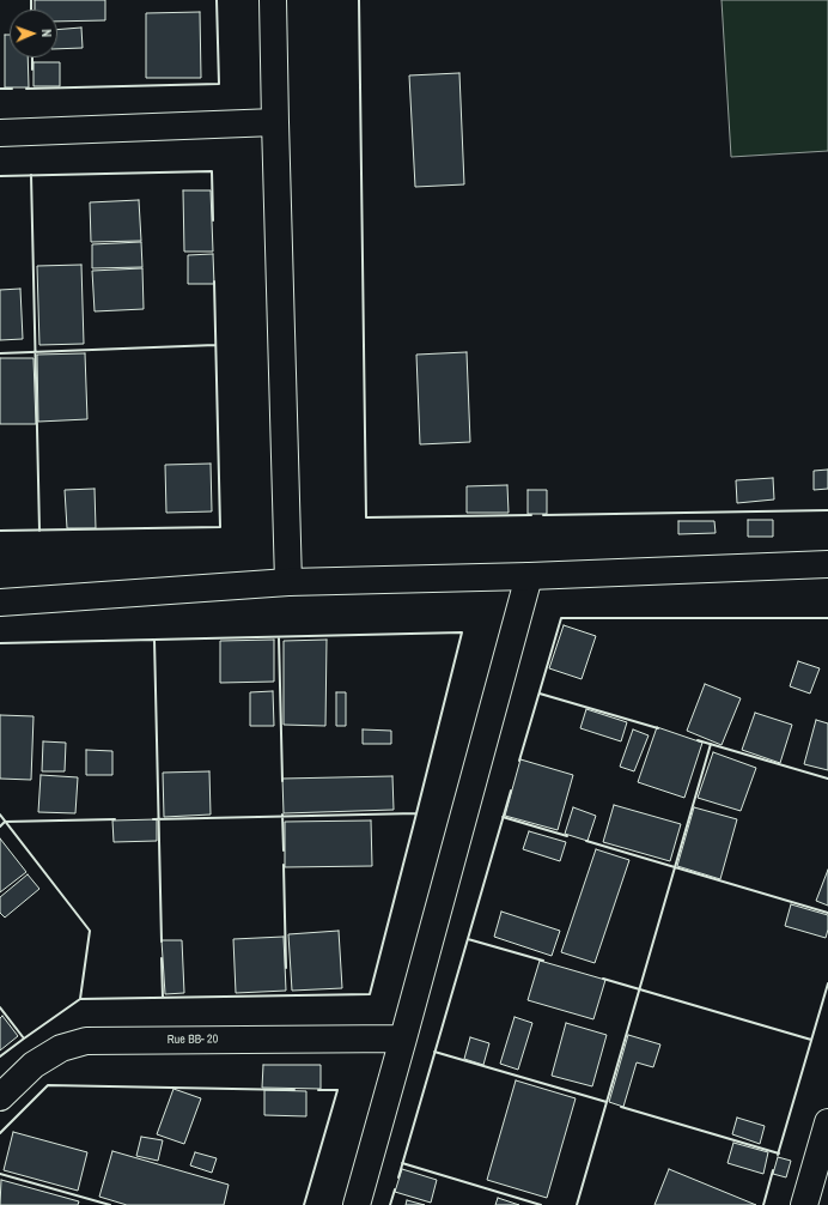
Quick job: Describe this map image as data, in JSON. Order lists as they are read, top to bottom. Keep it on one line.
{"streets":{"street":["Rue BB- 20"]},"north":"right"}
